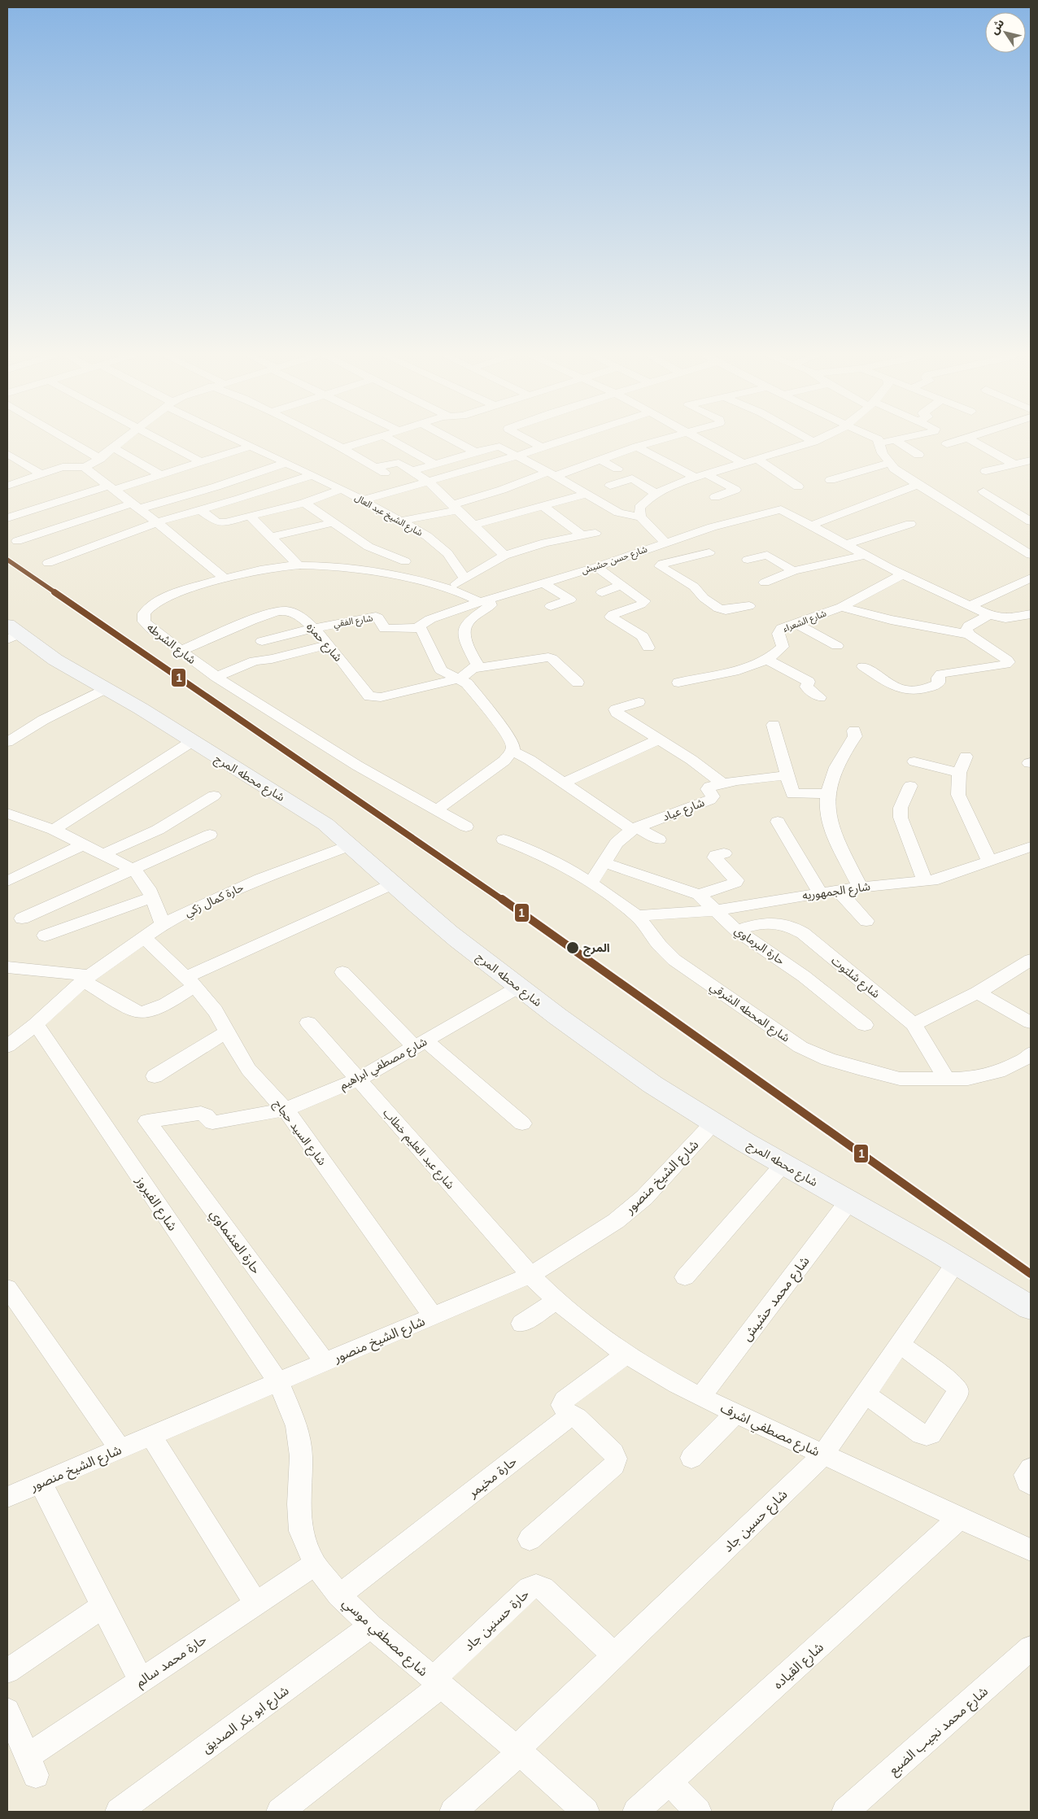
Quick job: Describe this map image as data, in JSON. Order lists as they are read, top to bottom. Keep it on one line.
{"streets":{"main road":["شارع محطه المرج"],"street":["شارع الشيخ عبد العال","شارع حسن حشيش","شارع الفقي","شارع الشعراء","شارع حمزه","شارع الشرطه","شارع عياد","شارع الجمهوريه","حارة كمال زكي","حارة البرماوي","شارع شلتوت","شارع المحطه الشرقي","شارع مصطفي ابراهيم","شارع السيد حجاج","شارع عبد العليم خطاب","شارع الشيخ منصور","شارع الفيروز","حارة العشماوي","شارع محمد حشيش","شارع مصطفي اشرف","حارة مخيمر","شارع حسين جاد","حارة حسنين جاد","شارع مصطفي موسي","حارة محمد سالم","شارع القياده","شارع ابو بكر الصديق","شارع محمد نجيب الضبع"]},"crossings":[["شارع حسن حشيش","شارع الفقي"],["شارع حسن حشيش","شارع الشعراء"],["شارع حسن حشيش","شارع الشرطه"],["شارع الفقي","شارع حمزه"],["شارع حمزه","شارع الشرطه"],["شارع محطه المرج","حارة كمال زكي"],["شارع محطه المرج","شارع مصطفي ابراهيم"],["شارع محطه المرج","شارع الشيخ منصور"],["شارع محطه المرج","شارع محمد حشيش"],["شارع محطه المرج","شارع حسين جاد"],["شارع عياد","حارة البرماوي"],["شارع عياد","شارع المحطه الشرقي"],["شارع الجمهوريه","حارة البرماوي"],["شارع الجمهوريه","شارع المحطه الشرقي"],["حارة كمال زكي","شارع السيد حجاج"],["حارة كمال زكي","شارع الفيروز"],["حارة البرماوي","شارع شلتوت"],["شارع شلتوت","شارع المحطه الشرقي"],["شارع مصطفي ابراهيم","شارع السيد حجاج"],["شارع مصطفي ابراهيم","شارع عبد العليم خطاب"],["شارع مصطفي ابراهيم","حارة العشماوي"],["شارع السيد حجاج","شارع الشيخ منصور"],["شارع عبد العليم خطاب","شارع الشيخ منصور"],["شارع عبد العليم خطاب","شارع مصطفي اشرف"],["شارع الشيخ منصور","شارع الفيروز"],["شارع الشيخ منصور","حارة العشماوي"],["شارع الشيخ منصور","شارع مصطفي اشرف"],["شارع الشيخ منصور","شارع مصطفي موسي"],["شارع الفيروز","شارع مصطفي موسي"],["شارع محمد حشيش","شارع مصطفي اشرف"],["شارع مصطفي اشرف","شارع حسين جاد"],["شارع مصطفي اشرف","شارع القياده"],["حارة مخيمر","شارع مصطفي موسي"],["شارع حسين جاد","حارة حسنين جاد"],["شارع حسين جاد","شارع مصطفي موسي"],["حارة حسنين جاد","شارع مصطفي موسي"],["شارع مصطفي موسي","حارة محمد سالم"],["شارع مصطفي موسي","شارع ابو بكر الصديق"]],"places":["المرج"],"lines":["transit line 1"],"north":"top left"}
